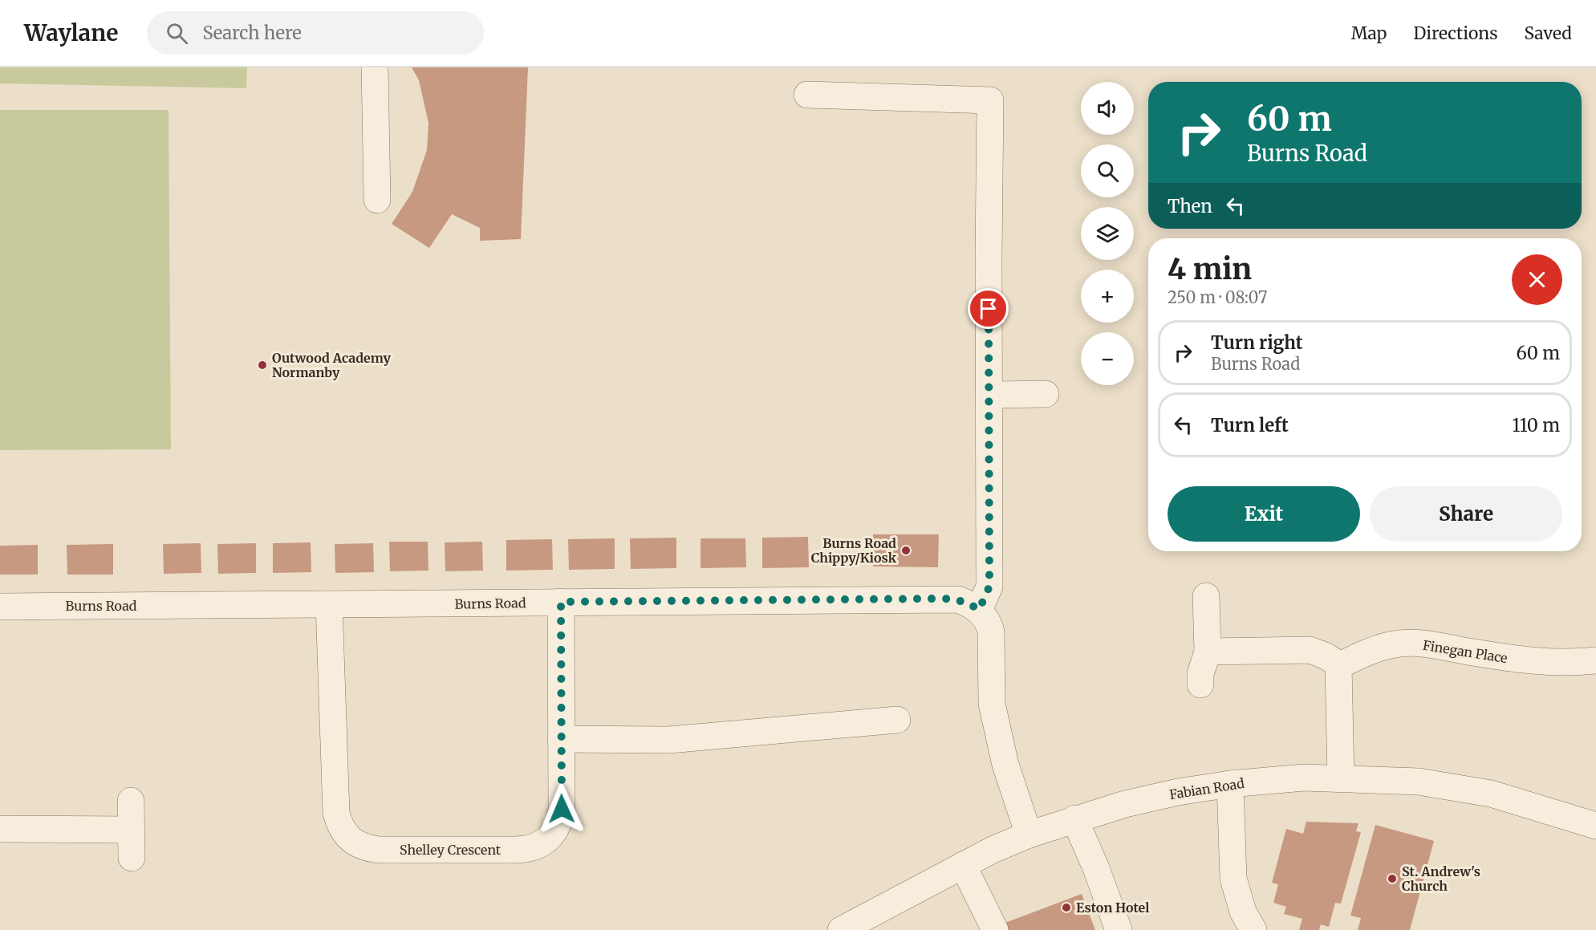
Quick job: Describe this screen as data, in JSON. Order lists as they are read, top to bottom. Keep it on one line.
{"streets":{"street":["Burns Road","Finegan Place","Fabian Road","Shelley Crescent"]},"crossings":[["Burns Road","Shelley Crescent"]],"places":["Outwood Academy Normanby","Burns Road Chippy/Kiosk","St. Andrew's Church","Eston Hotel"],"page":{"header":"Waylane","search":"Search here","nav":["Map","Directions","Saved"],"map_buttons":["+","−"],"turn":["60 m","Burns Road"],"then":"Then","heading":["4 min","250 m · 08:07"],"list":[{"name":"Turn right","note":"Burns Road","value":"60 m"},{"name":"Turn left","value":"110 m"}],"buttons":["Exit","Share"]}}
